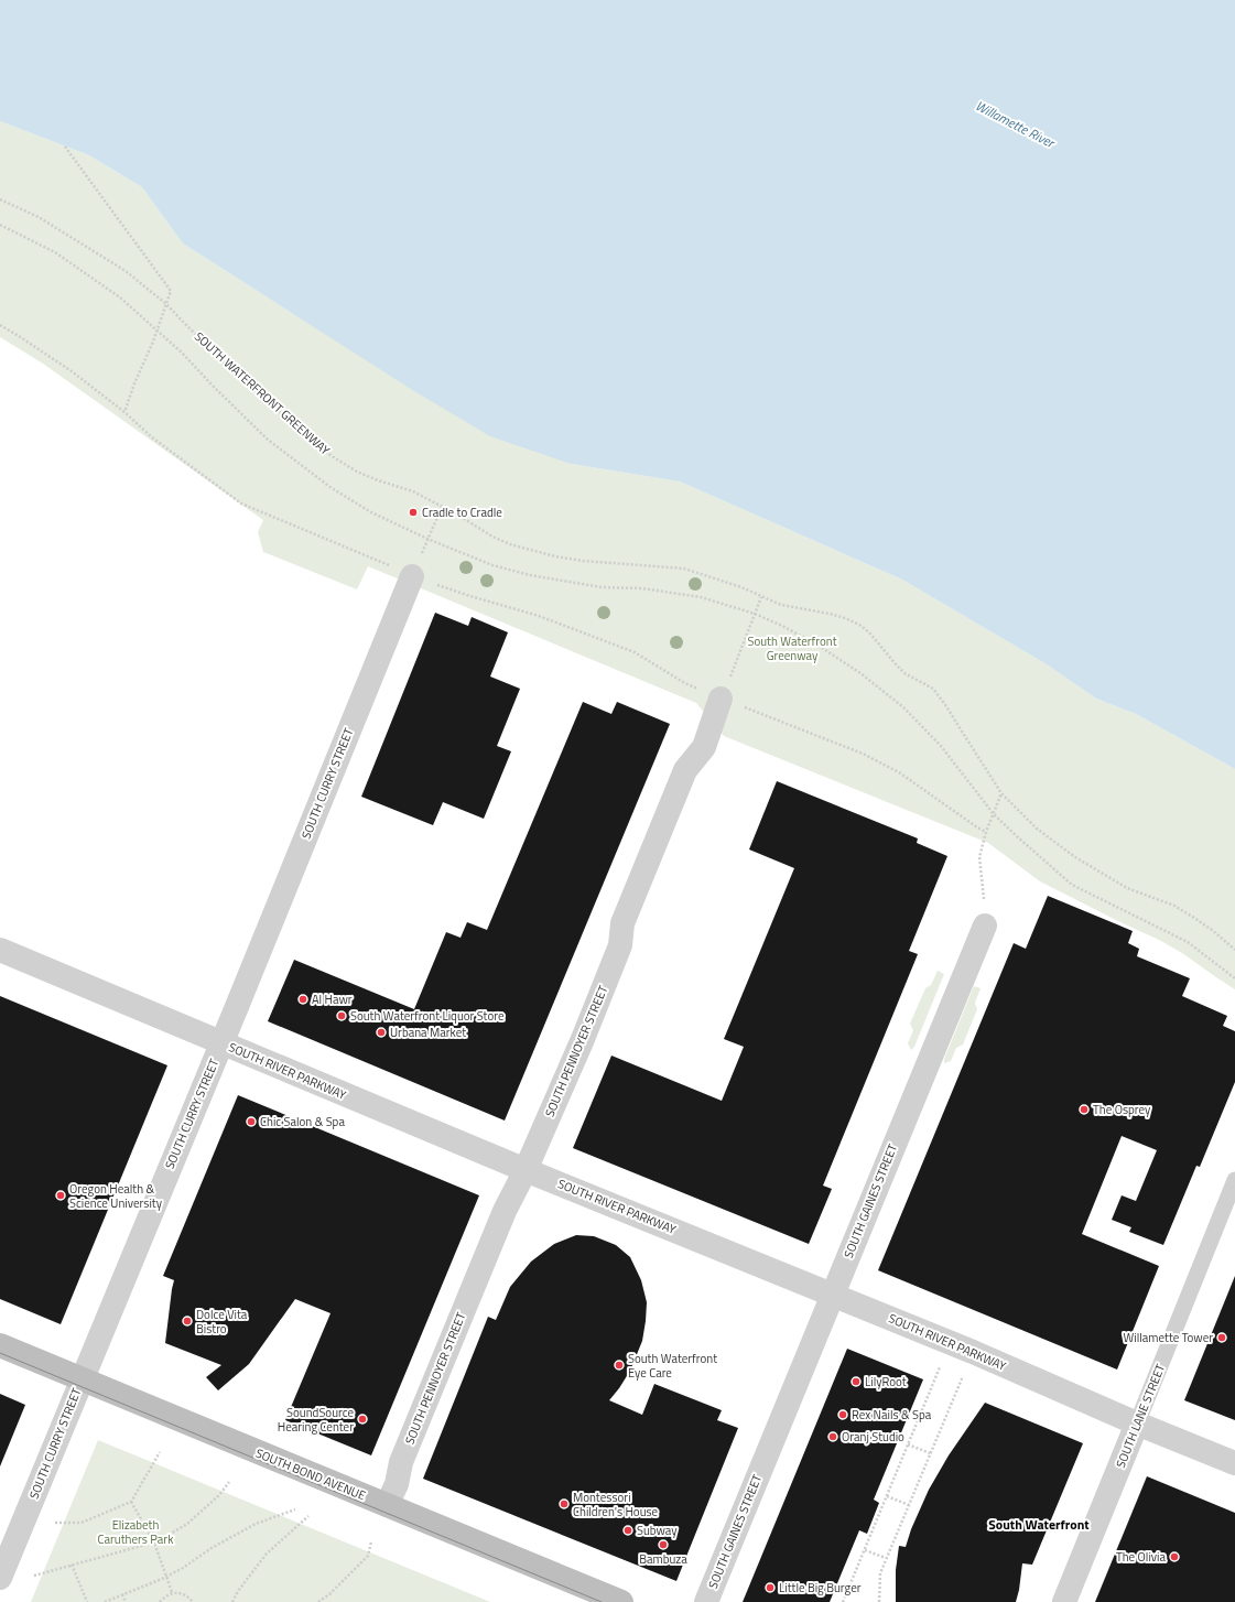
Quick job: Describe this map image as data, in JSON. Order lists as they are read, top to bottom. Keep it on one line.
{"streets":{"street":["SOUTH CURRY STREET","SOUTH PENNOYER STREET","SOUTH RIVER PARKWAY","SOUTH GAINES STREET","SOUTH LANE STREET","SOUTH BOND AVENUE"],"path":["SOUTH WATERFRONT GREENWAY"]},"crossings":[["SOUTH CURRY STREET","SOUTH RIVER PARKWAY"],["SOUTH CURRY STREET","SOUTH BOND AVENUE"],["SOUTH PENNOYER STREET","SOUTH RIVER PARKWAY"],["SOUTH PENNOYER STREET","SOUTH BOND AVENUE"],["SOUTH RIVER PARKWAY","SOUTH GAINES STREET"],["SOUTH RIVER PARKWAY","SOUTH LANE STREET"]],"districts":["South Waterfront"],"water":["Willamette River"],"parks":["South Waterfront Greenway","Elizabeth Caruthers Park"],"places":["Cradle to Cradle","Al Hawr","South Waterfront Liquor Store","Urbana Market","The Osprey","Chic Salon & Spa","Oregon Health & Science University","Dolce Vita Bistro","Willamette Tower","South Waterfront Eye Care","LilyRoot","Rex Nails & Spa","SoundSource Hearing Center","Oranj Studio","Montessori Children's House","Subway","Bambuza","The Olivia","Little Big Burger"]}
